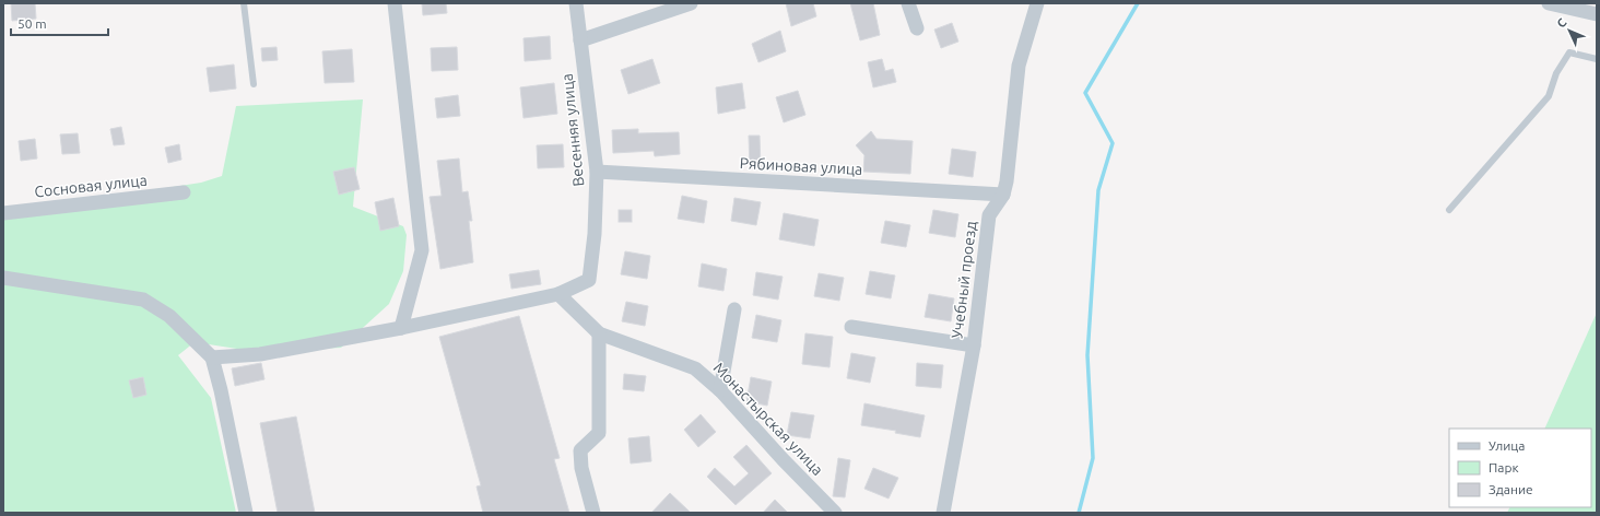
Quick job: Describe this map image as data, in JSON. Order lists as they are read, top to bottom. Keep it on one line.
{"streets":{"street":["Весенняя улица","Рябиновая улица","Сосновая улица","Учебный проезд","Монастырская улица"]},"crossings":[["Весенняя улица","Рябиновая улица"],["Весенняя улица","Монастырская улица"],["Рябиновая улица","Учебный проезд"]],"legend":["Улица","Парк","Здание"],"scale_bar":"50 m","north":"top left"}
